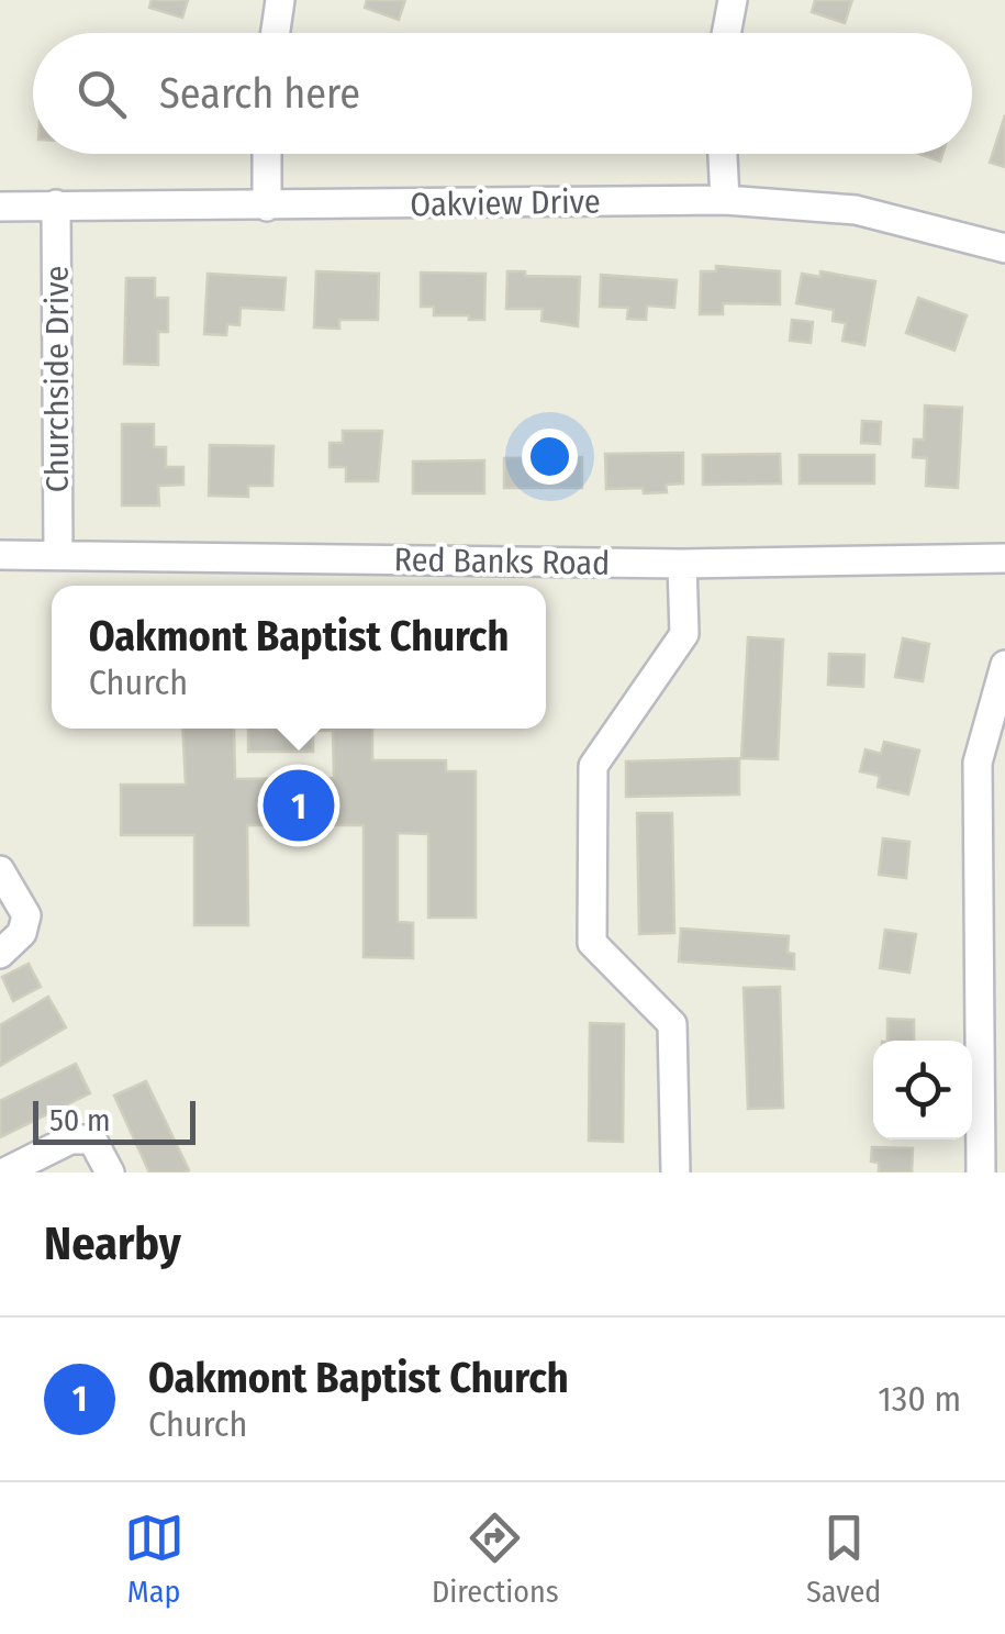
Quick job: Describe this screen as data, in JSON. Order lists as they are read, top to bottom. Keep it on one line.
{"streets":{"street":["Oakview Drive","Churchside Drive","Red Banks Road"]},"crossings":[["Oakview Drive","Churchside Drive"],["Churchside Drive","Red Banks Road"]],"scale_bar":"50 m","page":{"search":"Search here","popup":["Oakmont Baptist Church","Church"],"pins":"1","scale":"50 m","heading":"Nearby","list":[{"mark":"1","name":"Oakmont Baptist Church","note":"Church","value":"130 m"}],"nav":["Map","Directions","Saved"]}}
